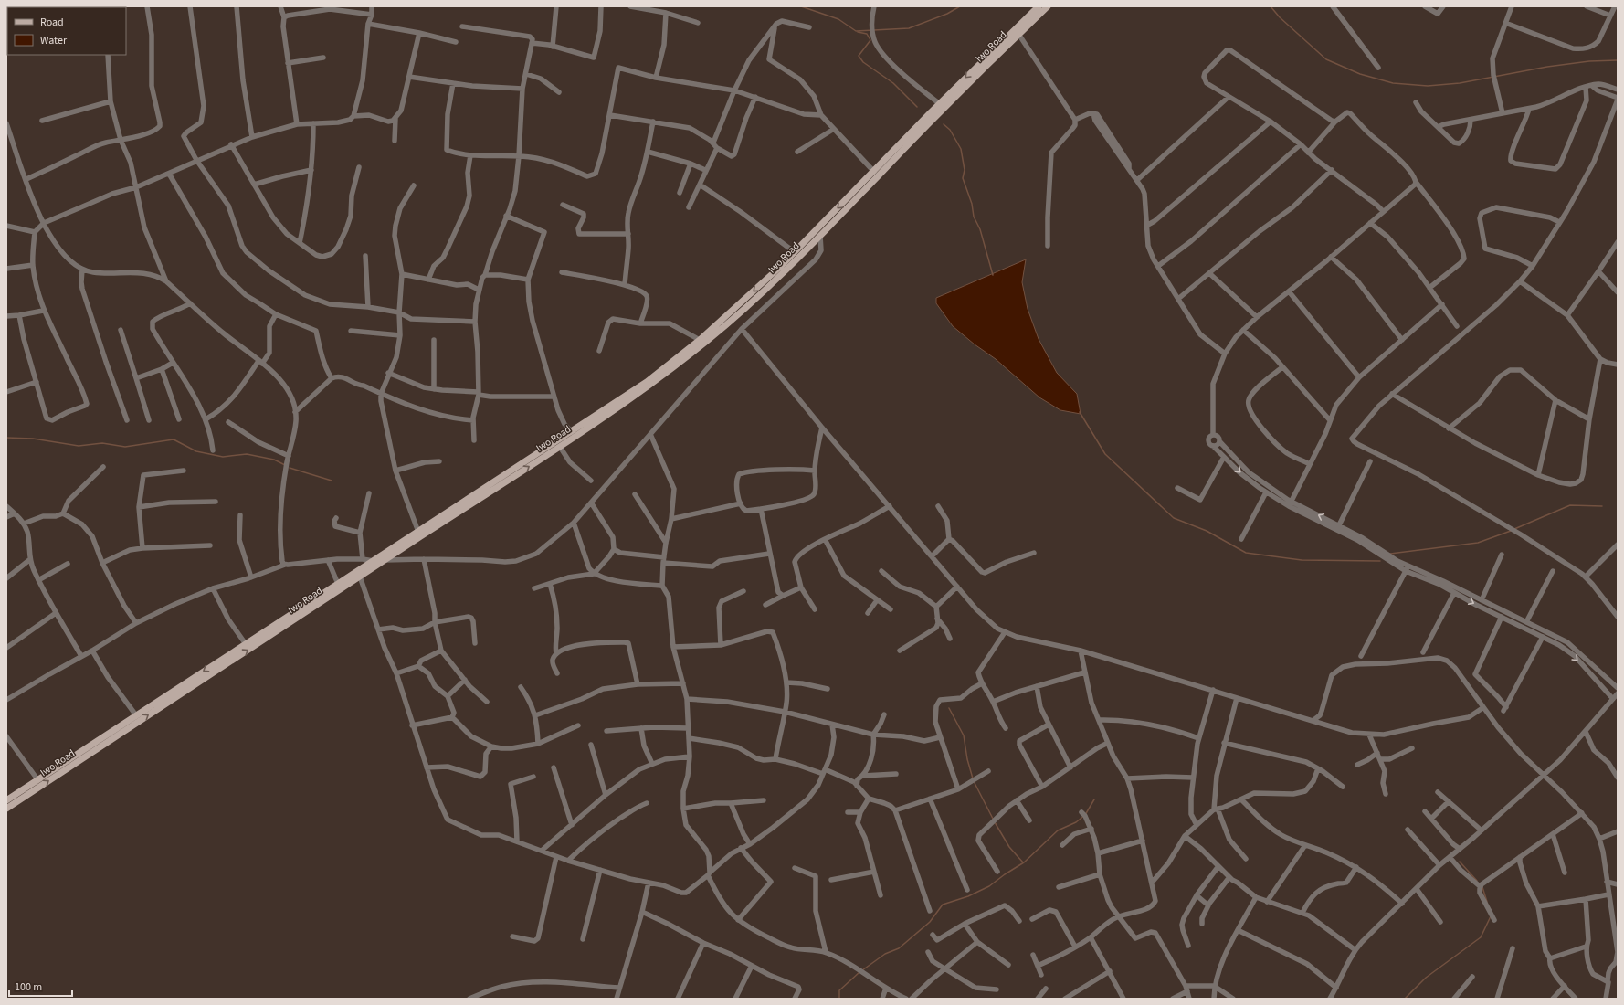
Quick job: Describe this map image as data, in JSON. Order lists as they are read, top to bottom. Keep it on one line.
{"streets":{"main road":["Iwo Road"]},"legend":["Road","Water"],"scale_bar":"100 m"}
